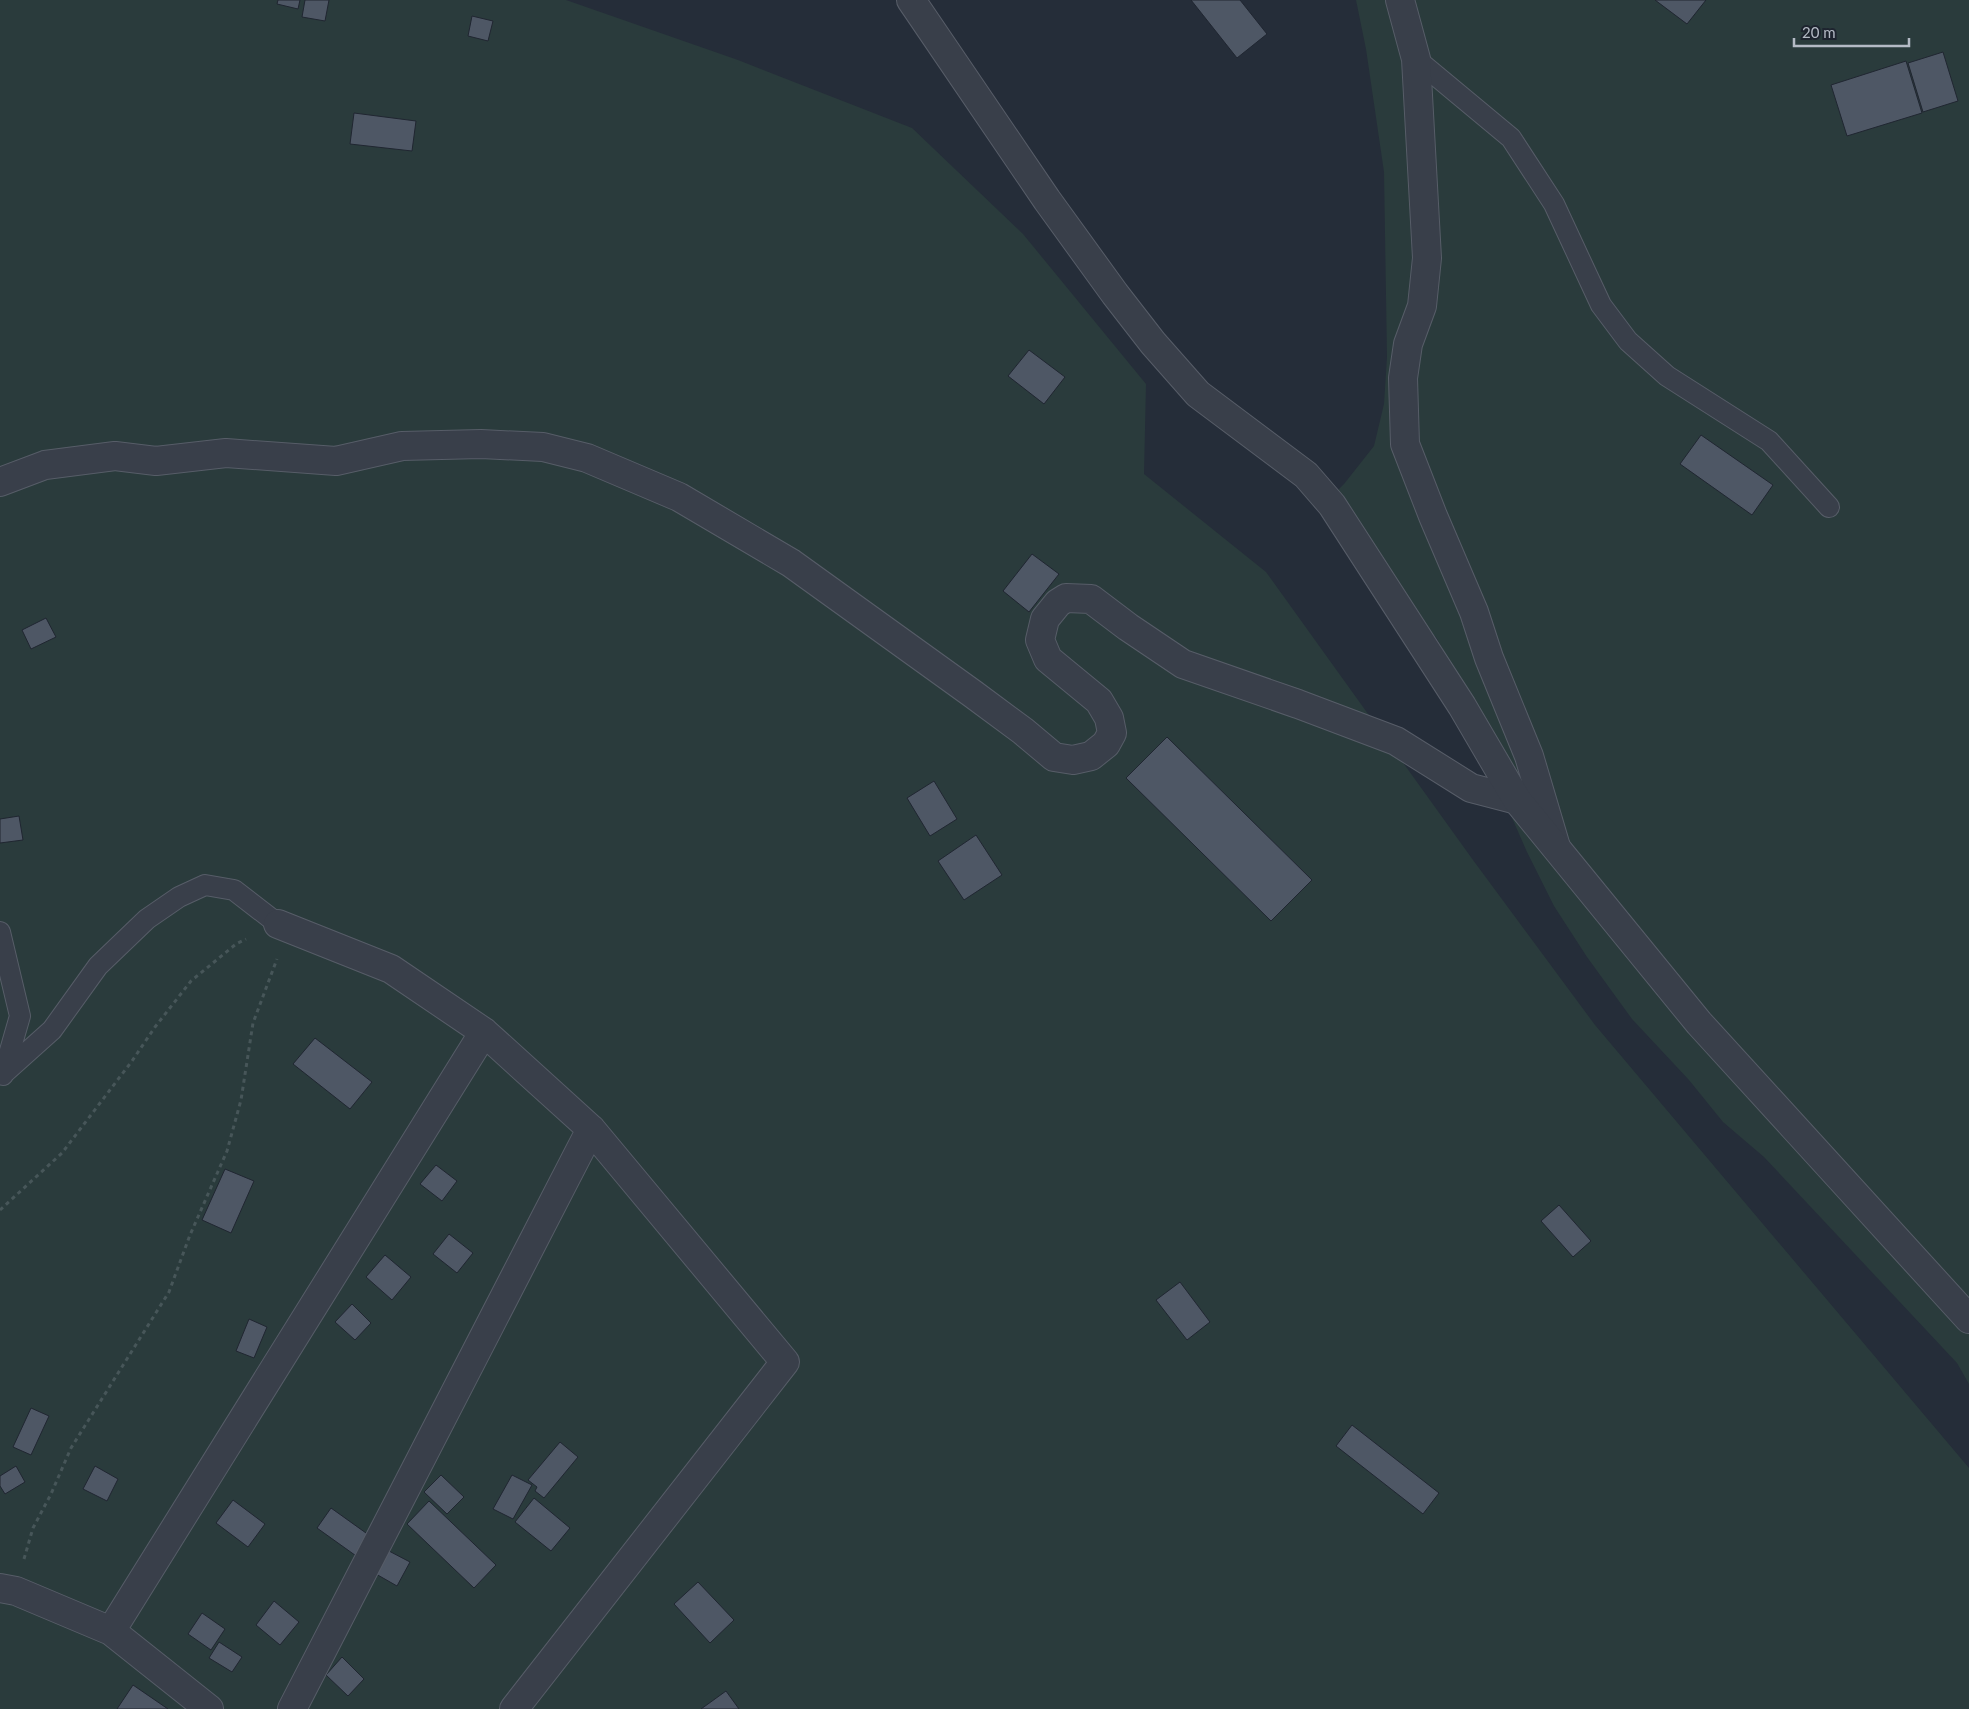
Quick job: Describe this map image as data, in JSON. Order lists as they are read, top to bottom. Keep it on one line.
{"scale_bar":"20 m"}
